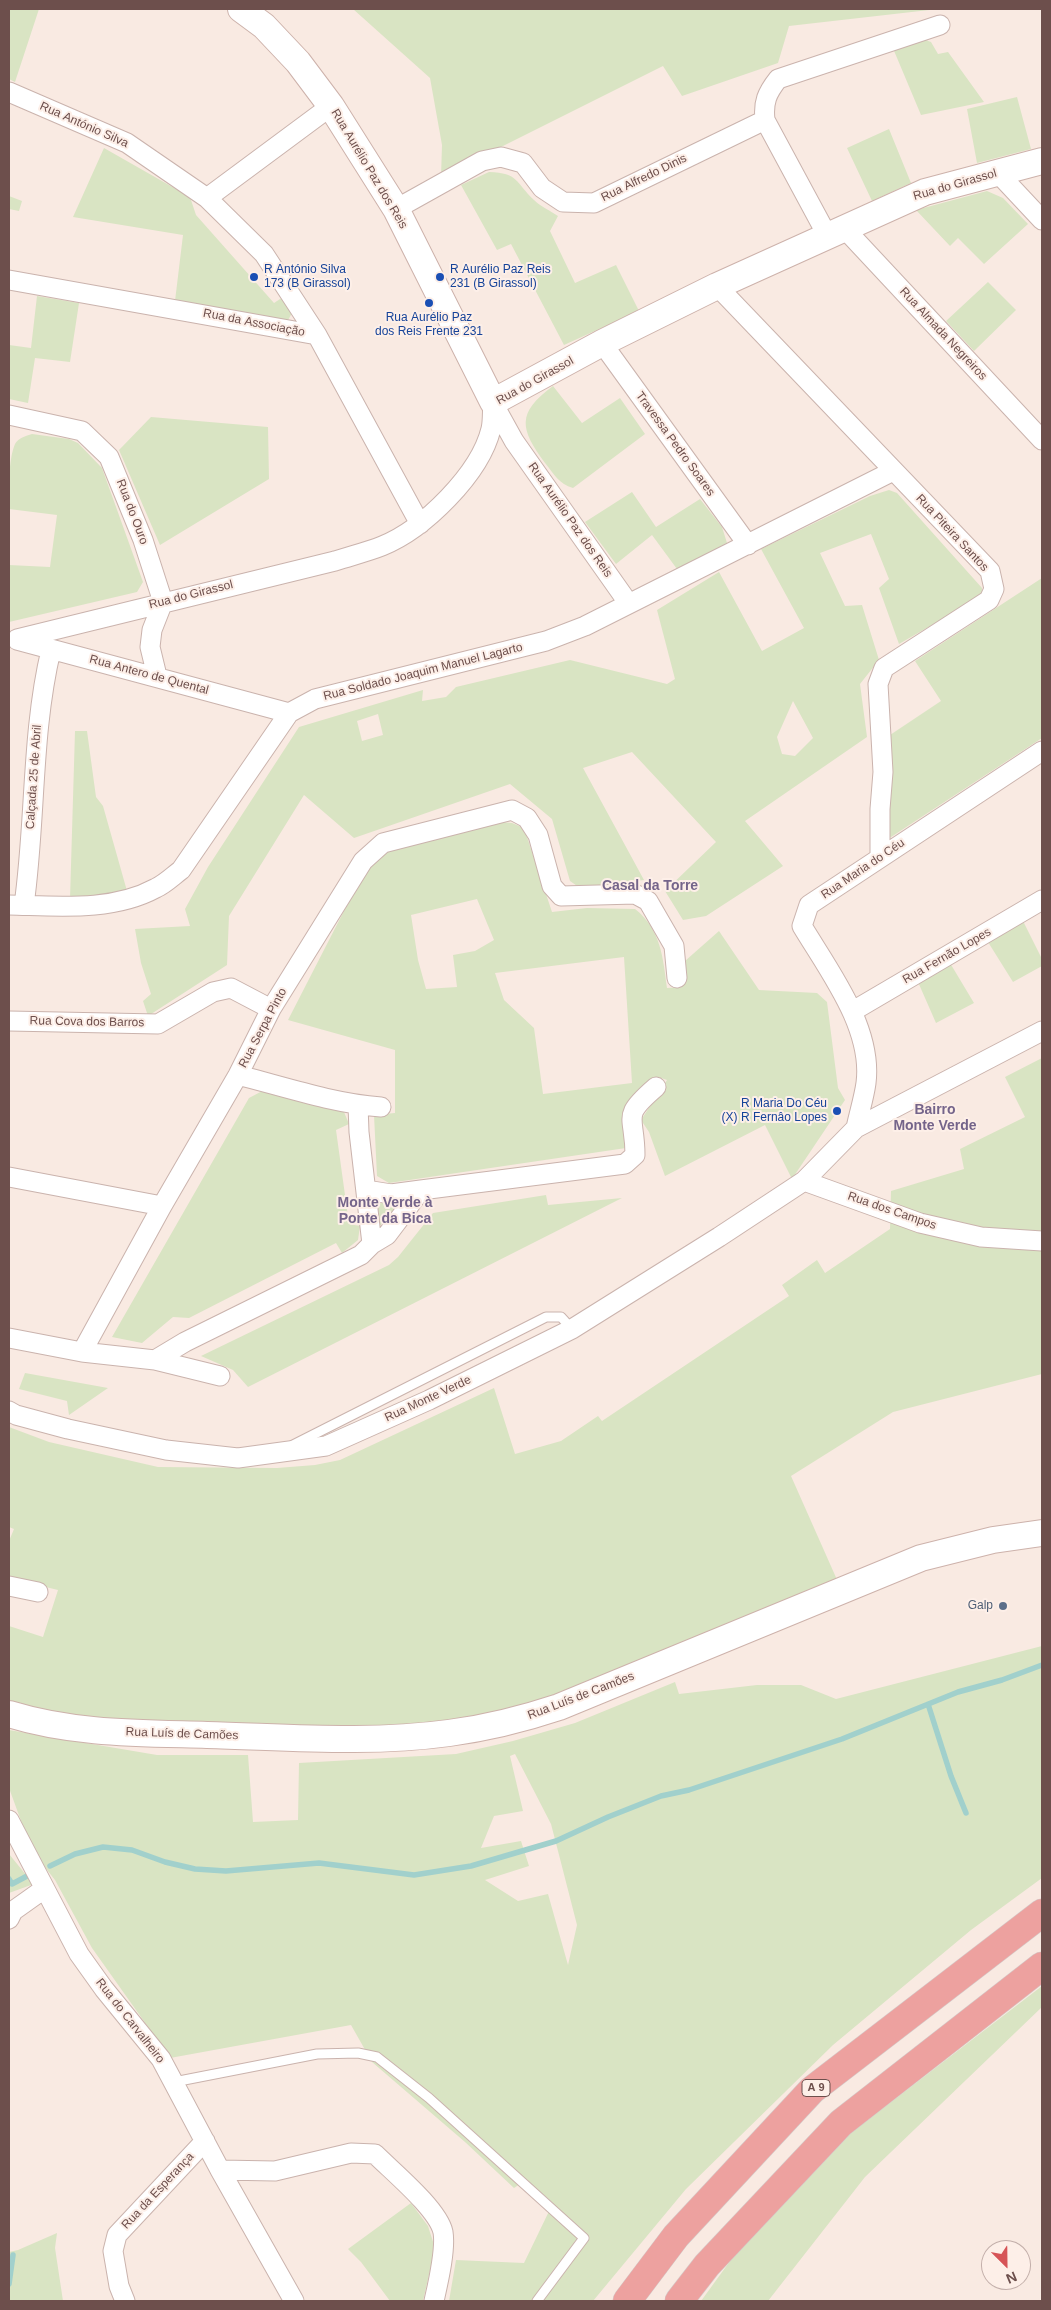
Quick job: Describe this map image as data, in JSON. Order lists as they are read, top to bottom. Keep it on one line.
{"streets":{"highway":["A 9"],"street":["Rua António Silva","Rua Aurélio Paz dos Reis","Rua Alfredo Dinis","Rua do Girassol","Rua da Associação","Rua Almada Negreiros","Travessa Pedro Soares","Rua do Ouro","Rua Piteira Santos","Rua Soldado Joaquim Manuel Lagarto","Rua Antero de Quental","Calçada 25 de Abril","Rua Maria do Céu","Rua Fernão Lopes","Rua Cova dos Barros","Rua Serpa Pinto","Rua dos Campos","Rua Monte Verde","Rua Luís de Camões","Rua do Carvalheiro","Rua da Esperança"]},"crossings":[["Rua António Silva","Rua da Associação"],["Rua Aurélio Paz dos Reis","Rua Alfredo Dinis"],["Rua Aurélio Paz dos Reis","Rua do Girassol"],["Rua Aurélio Paz dos Reis","Rua Soldado Joaquim Manuel Lagarto"],["Rua Alfredo Dinis","Rua Almada Negreiros"],["Rua do Girassol","Rua da Associação"],["Rua do Girassol","Rua Almada Negreiros"],["Rua do Girassol","Travessa Pedro Soares"],["Rua do Girassol","Rua do Ouro"],["Rua do Girassol","Rua Piteira Santos"],["Rua do Girassol","Rua Antero de Quental"],["Travessa Pedro Soares","Rua Soldado Joaquim Manuel Lagarto"],["Rua Piteira Santos","Rua Soldado Joaquim Manuel Lagarto"],["Rua Piteira Santos","Rua Maria do Céu"],["Rua Soldado Joaquim Manuel Lagarto","Rua Antero de Quental"],["Rua Soldado Joaquim Manuel Lagarto","Calçada 25 de Abril"],["Rua Antero de Quental","Calçada 25 de Abril"],["Rua Maria do Céu","Rua Fernão Lopes"],["Rua Maria do Céu","Rua Monte Verde"],["Rua Cova dos Barros","Rua Serpa Pinto"],["Rua dos Campos","Rua Monte Verde"],["Rua do Carvalheiro","Rua da Esperança"]],"districts":["Casal da Torre","Bairro Monte Verde","Monte Verde à Ponte da Bica"],"places":["R António Silva 173 (B Girassol)","R Aurélio Paz Reis 231 (B Girassol)","Rua Aurélio Paz dos Reis Frente 231","R Maria Do Céu (X) R Fernâo Lopes","Galp"],"north":"bottom right"}
